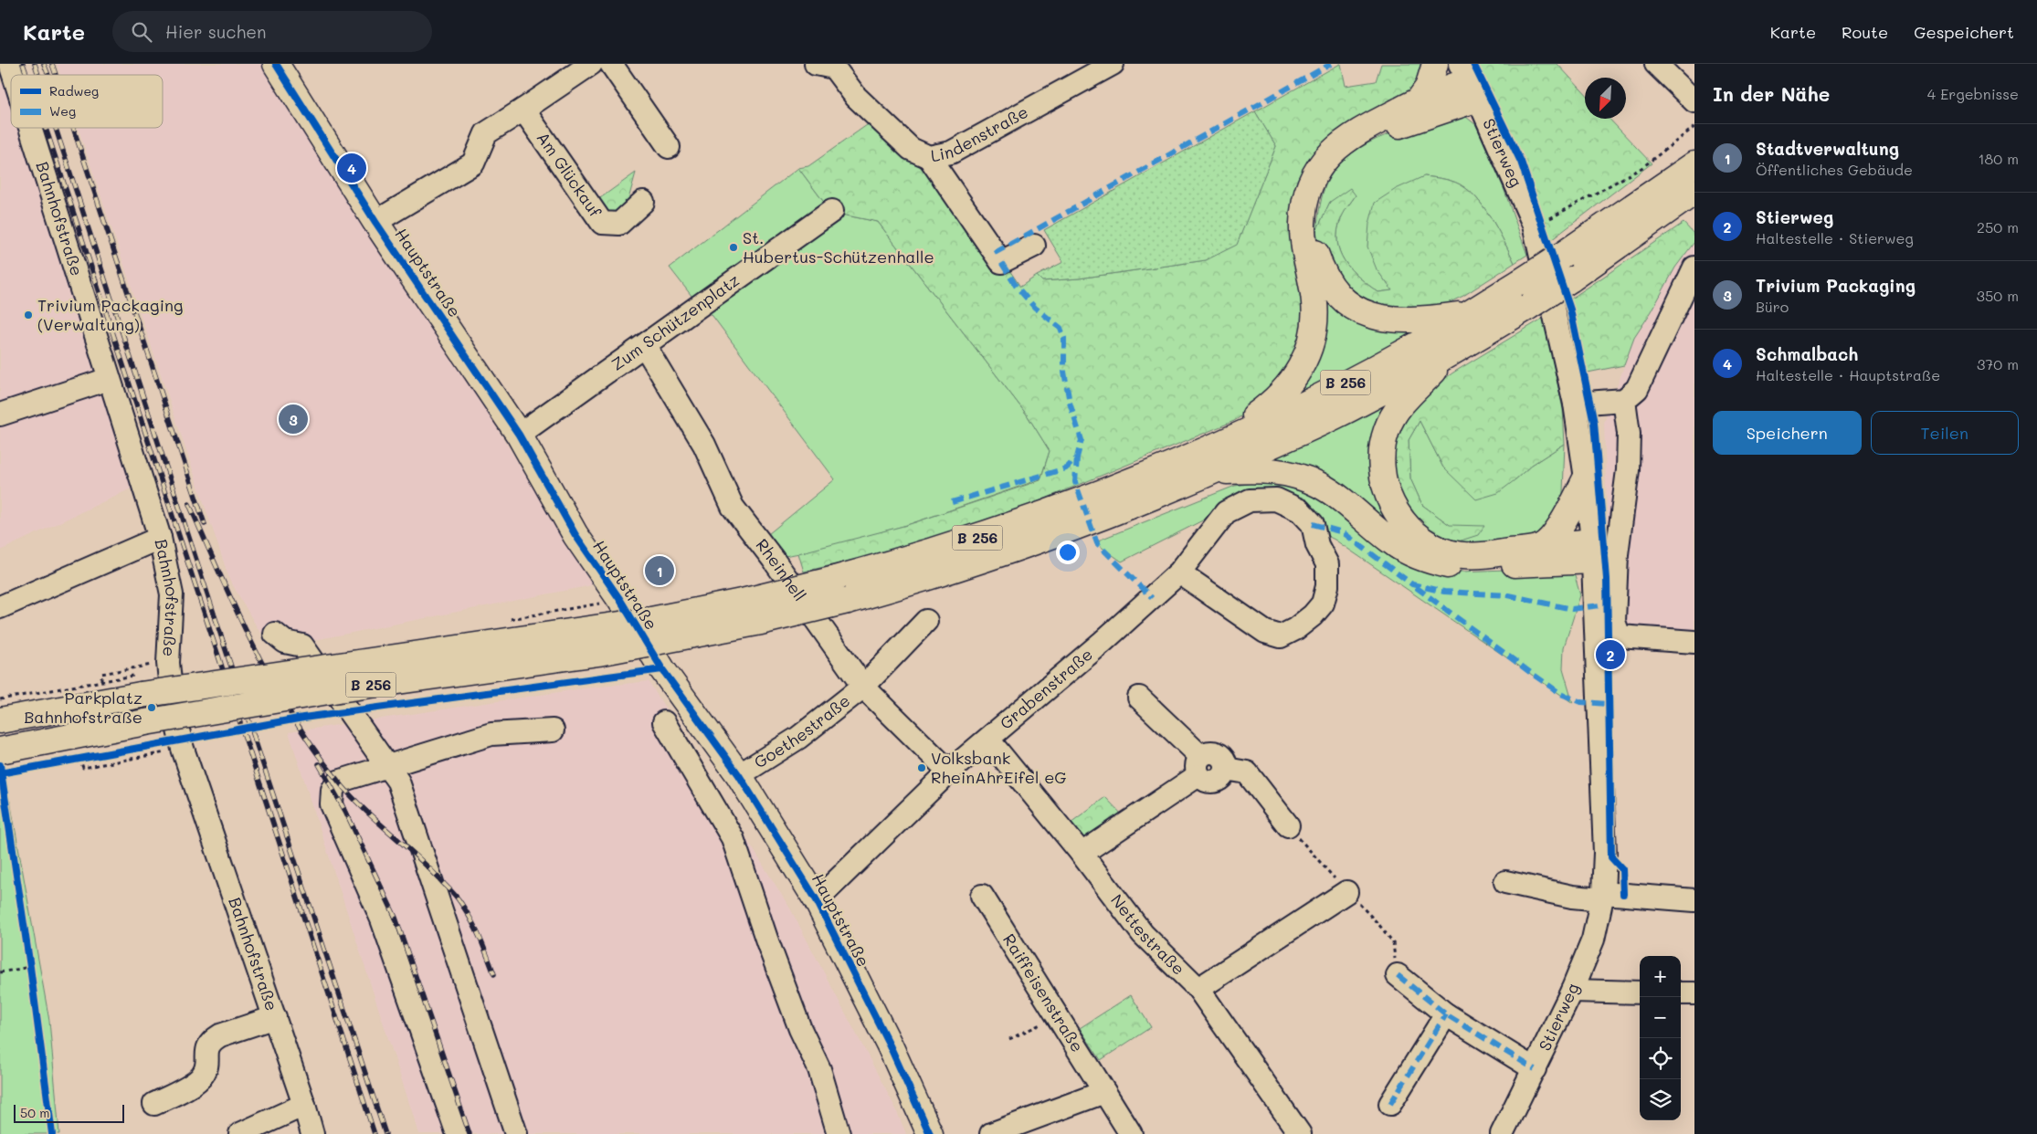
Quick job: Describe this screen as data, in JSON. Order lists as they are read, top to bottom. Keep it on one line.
{"streets":{"main road":["Hauptstraße","B 256"],"street":["Lindenstraße","Stierweg","Am Glückauf","Bahnhofstraße","Zum Schützenplatz","Rheinhell","Grabenstraße","Goethestraße","Nettestraße","Raiffeisenstraße"]},"crossings":[["Hauptstraße","Zum Schützenplatz"],["Hauptstraße","Grabenstraße"],["Hauptstraße","Goethestraße"],["Zum Schützenplatz","Rheinhell"],["Rheinhell","Grabenstraße"],["Rheinhell","Goethestraße"],["Grabenstraße","Nettestraße"]],"places":["St. Hubertus-Schützenhalle","Trivium Packaging (Verwaltung)","Parkplatz Bahnhofstraße","Volksbank RheinAhrEifel eG"],"legend":["Radweg","Weg"],"scale_bar":"50 m","north":"bottom left","page":{"header":"Karte","search":"Hier suchen","nav":["Karte","Route","Gespeichert"],"heading":["In der Nähe","4 Ergebnisse"],"list":[{"mark":"1","name":"Stadtverwaltung","note":"Öffentliches Gebäude","value":"180 m"},{"mark":"2","name":"Stierweg","note":"Haltestelle · Stierweg","value":"250 m"},{"mark":"3","name":"Trivium Packaging","note":"Büro","value":"350 m"},{"mark":"4","name":"Schmalbach","note":"Haltestelle · Hauptstraße","value":"370 m"}],"pins":["4","3","1","2"],"buttons":["Speichern","Teilen"],"map_buttons":["+","−"],"scale":"50 m"}}
